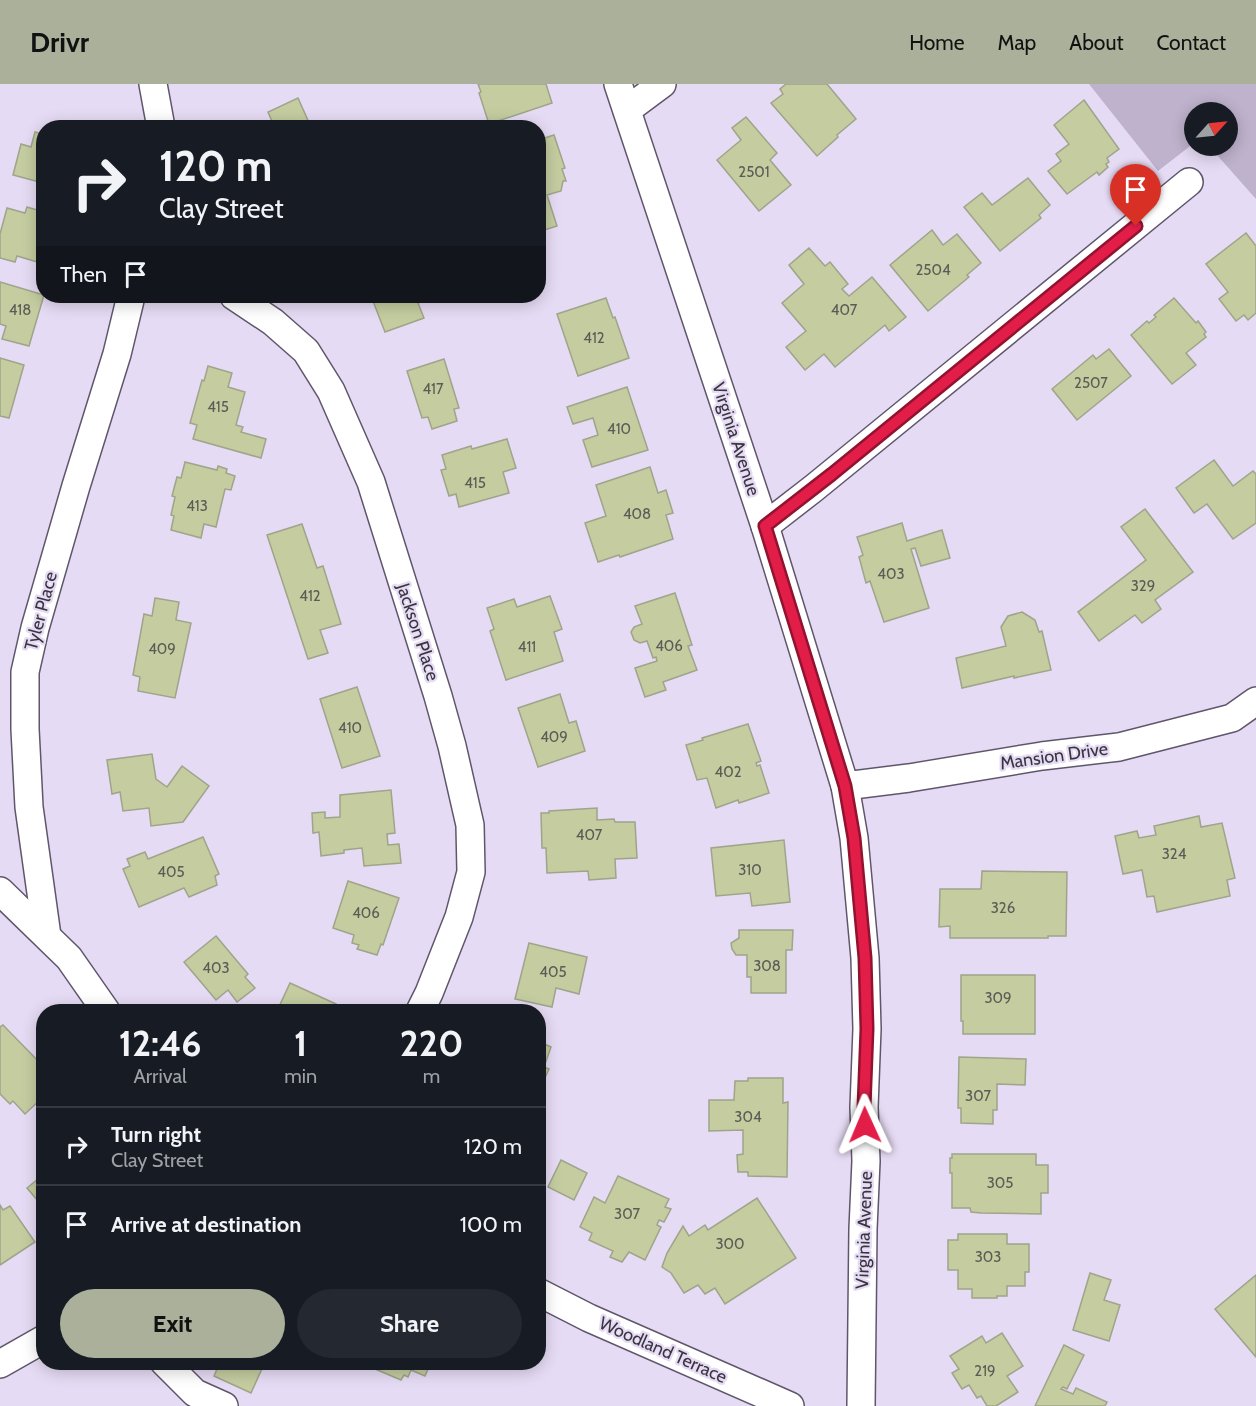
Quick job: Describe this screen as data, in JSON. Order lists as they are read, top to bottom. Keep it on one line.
{"streets":{"street":["Virginia Avenue","Tyler Place","Jackson Place","Mansion Drive","Woodland Terrace"]},"crossings":[["Virginia Avenue","Mansion Drive"]],"house_numbers":["2501","2504","418","407","412","2507","417","415","410","415","413","408","403","329","412","406","411","409","410","409","402","407","324","310","405","326","406","308","403","405","309","307","304","305","307","300","303","219"],"north":"top right","page":{"header":"Drivr","nav":["Home","Map","About","Contact"],"turn":["120 m","Clay Street"],"then":"Then","eta":["12:46","Arrival","1","min","220","m"],"list":[{"name":"Turn right","note":"Clay Street","value":"120 m"},{"name":"Arrive at destination","value":"100 m"}],"buttons":["Exit","Share"]}}
